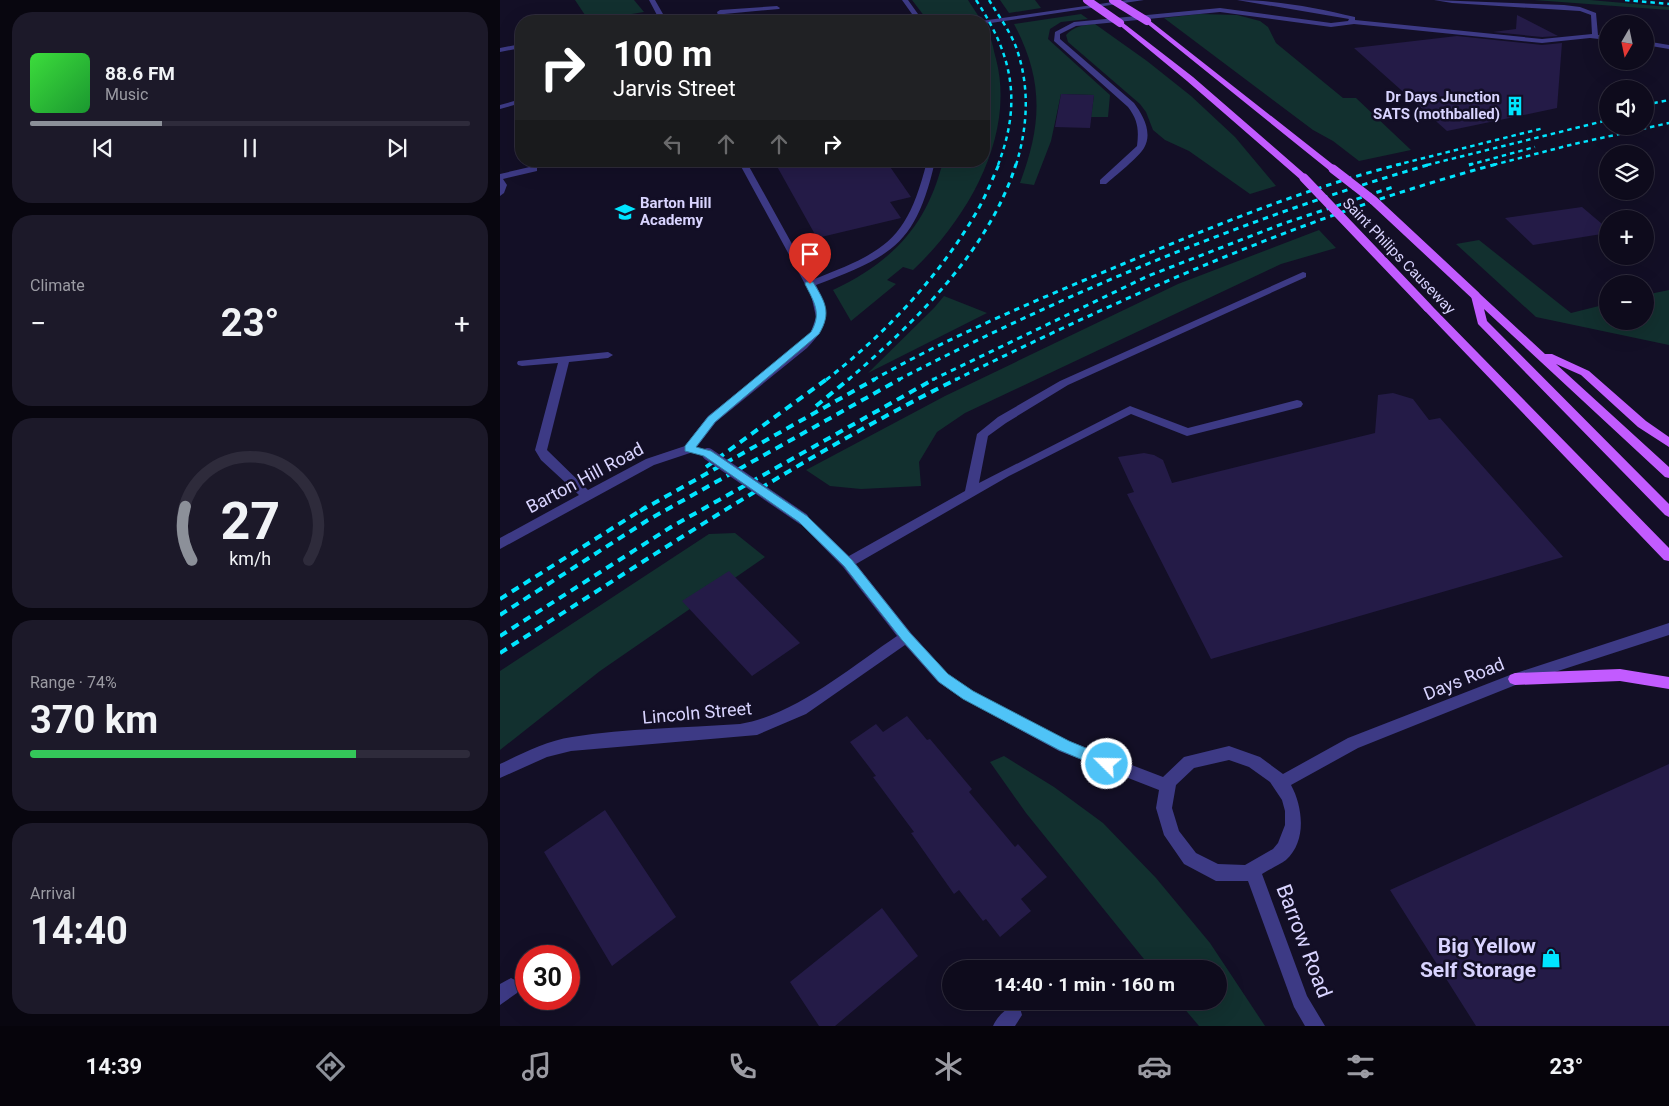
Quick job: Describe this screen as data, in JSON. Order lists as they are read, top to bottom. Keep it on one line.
{"streets":{"main road":["Saint Philips Causeway"],"street":["Barton Hill Road","Days Road","Lincoln Street","Barrow Road"]},"crossings":[["Days Road","Barrow Road"]],"places":{"building":["Dr Days Junction SATS (mothballed)"],"school or university":["Barton Hill Academy"],"shop":["Big Yellow Self Storage"]},"north":"bottom","page":{"map_buttons":["+","−"],"turn":["100 m","Jarvis Street"],"song":["88.6 FM","Music"],"tile":["Climate",["Range · 74%","370 km"],["Arrival","14:40"]],"heat":["−","23°","+"],"limit":"30","trip":"14:40 · 1 min · 160 m","tabs":["14:39","23°"],"gauge":["27","km/h"]}}
